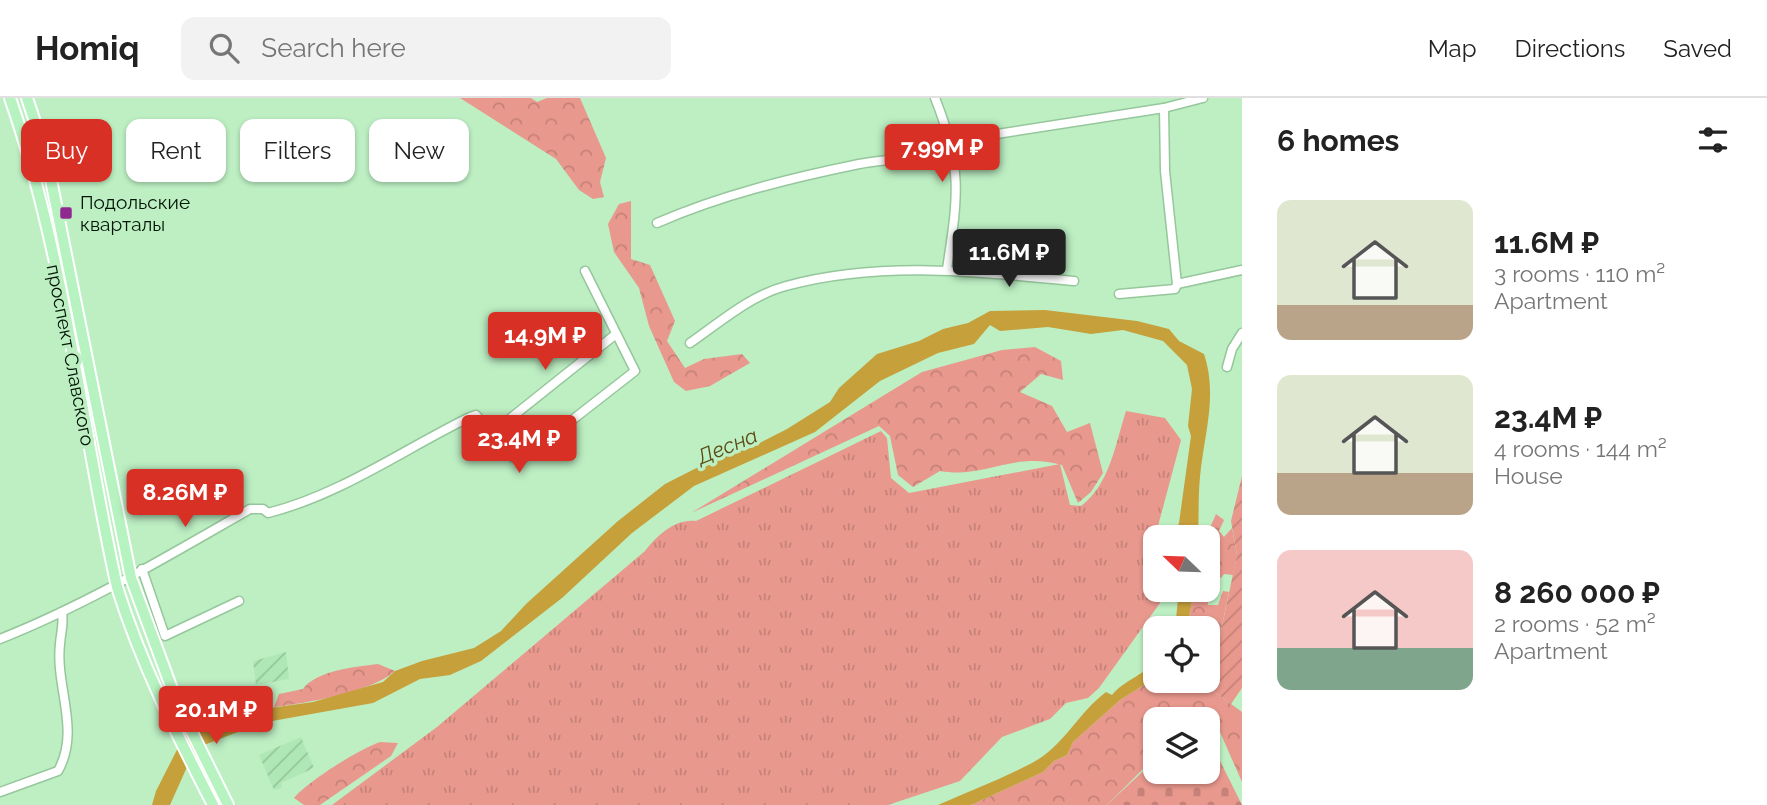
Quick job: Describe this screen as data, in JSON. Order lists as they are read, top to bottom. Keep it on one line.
{"streets":{"main road":["проспект Славского"]},"water":["Десна"],"places":{"transit":["Подольские кварталы"]},"north":"top left","page":{"header":"Homiq","search":"Search here","nav":["Map","Directions","Saved"],"heading":"6 homes","chip":["Buy","Rent","Filters","New"],"price":["7.99M ₽","11.6M ₽","14.9M ₽","23.4M ₽","8.26M ₽","20.1M ₽"],"list":[{"name":"11.6M ₽","note":"3 rooms · 110 m² · Apartment"},{"name":"23.4M ₽","note":"4 rooms · 144 m² · House"},{"name":"8 260 000 ₽","note":"2 rooms · 52 m² · Apartment"}]}}
